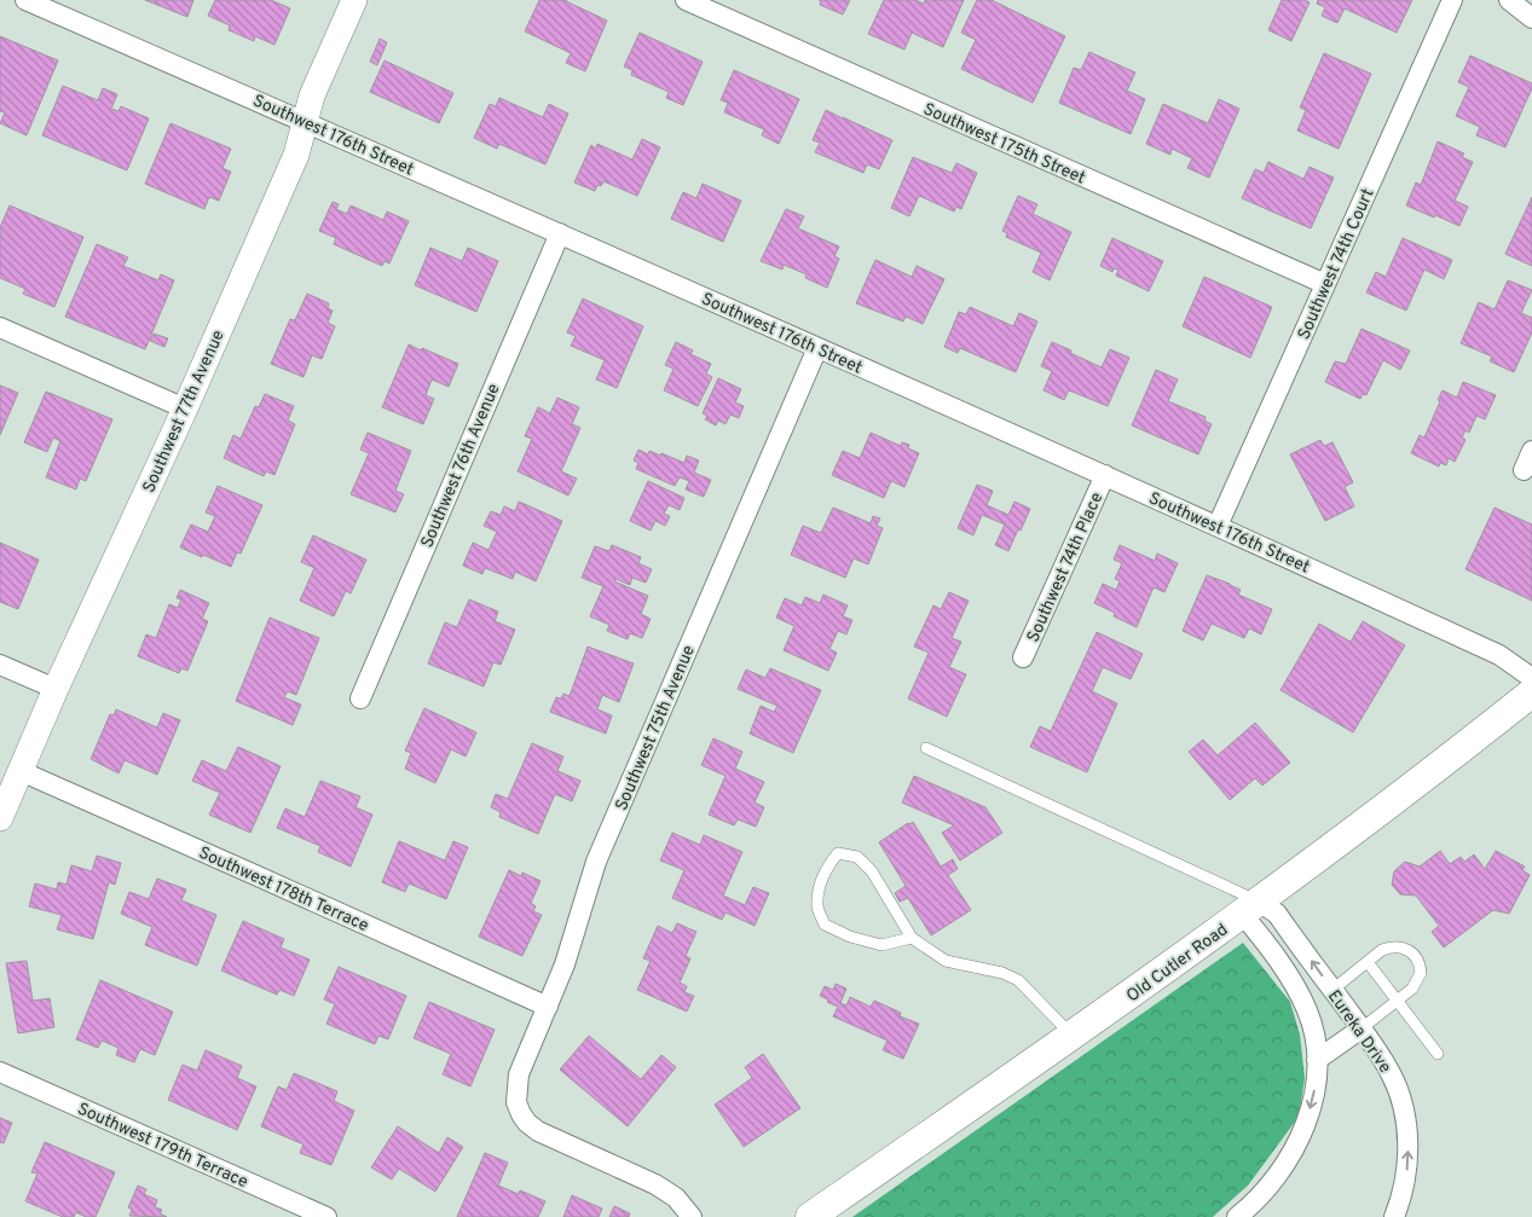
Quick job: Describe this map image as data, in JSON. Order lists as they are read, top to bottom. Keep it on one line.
{"streets":{"main road":["Old Cutler Road"],"street":["Southwest 176th Street","Southwest 175th Street","Southwest 74th Court","Southwest 77th Avenue","Southwest 76th Avenue","Southwest 74th Place","Southwest 75th Avenue","Southwest 178th Terrace","Eureka Drive","Southwest 179th Terrace"]},"crossings":[["Southwest 176th Street","Southwest 74th Court"],["Southwest 176th Street","Southwest 77th Avenue"],["Southwest 176th Street","Southwest 76th Avenue"],["Southwest 176th Street","Southwest 74th Place"],["Southwest 176th Street","Southwest 75th Avenue"],["Southwest 175th Street","Southwest 74th Court"],["Southwest 77th Avenue","Southwest 178th Terrace"],["Southwest 75th Avenue","Southwest 178th Terrace"],["Old Cutler Road","Eureka Drive"]]}
